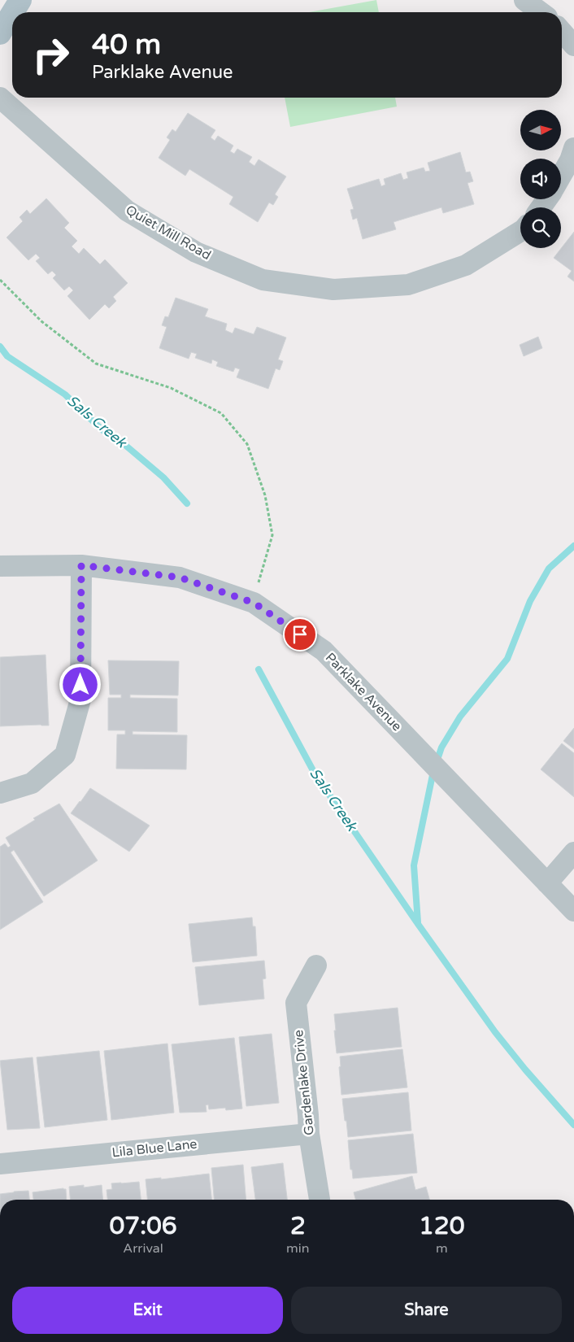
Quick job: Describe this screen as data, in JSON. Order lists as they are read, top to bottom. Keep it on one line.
{"streets":{"street":["Quiet Mill Road","Parklake Avenue","Gardenlake Drive","Lila Blue Lane"]},"crossings":[["Gardenlake Drive","Lila Blue Lane"]],"water":["Sals Creek"],"north":"right","page":{"turn":["40 m","Parklake Avenue"],"eta":["07:06","Arrival","2","min","120","m"],"buttons":["Exit","Share"]}}
